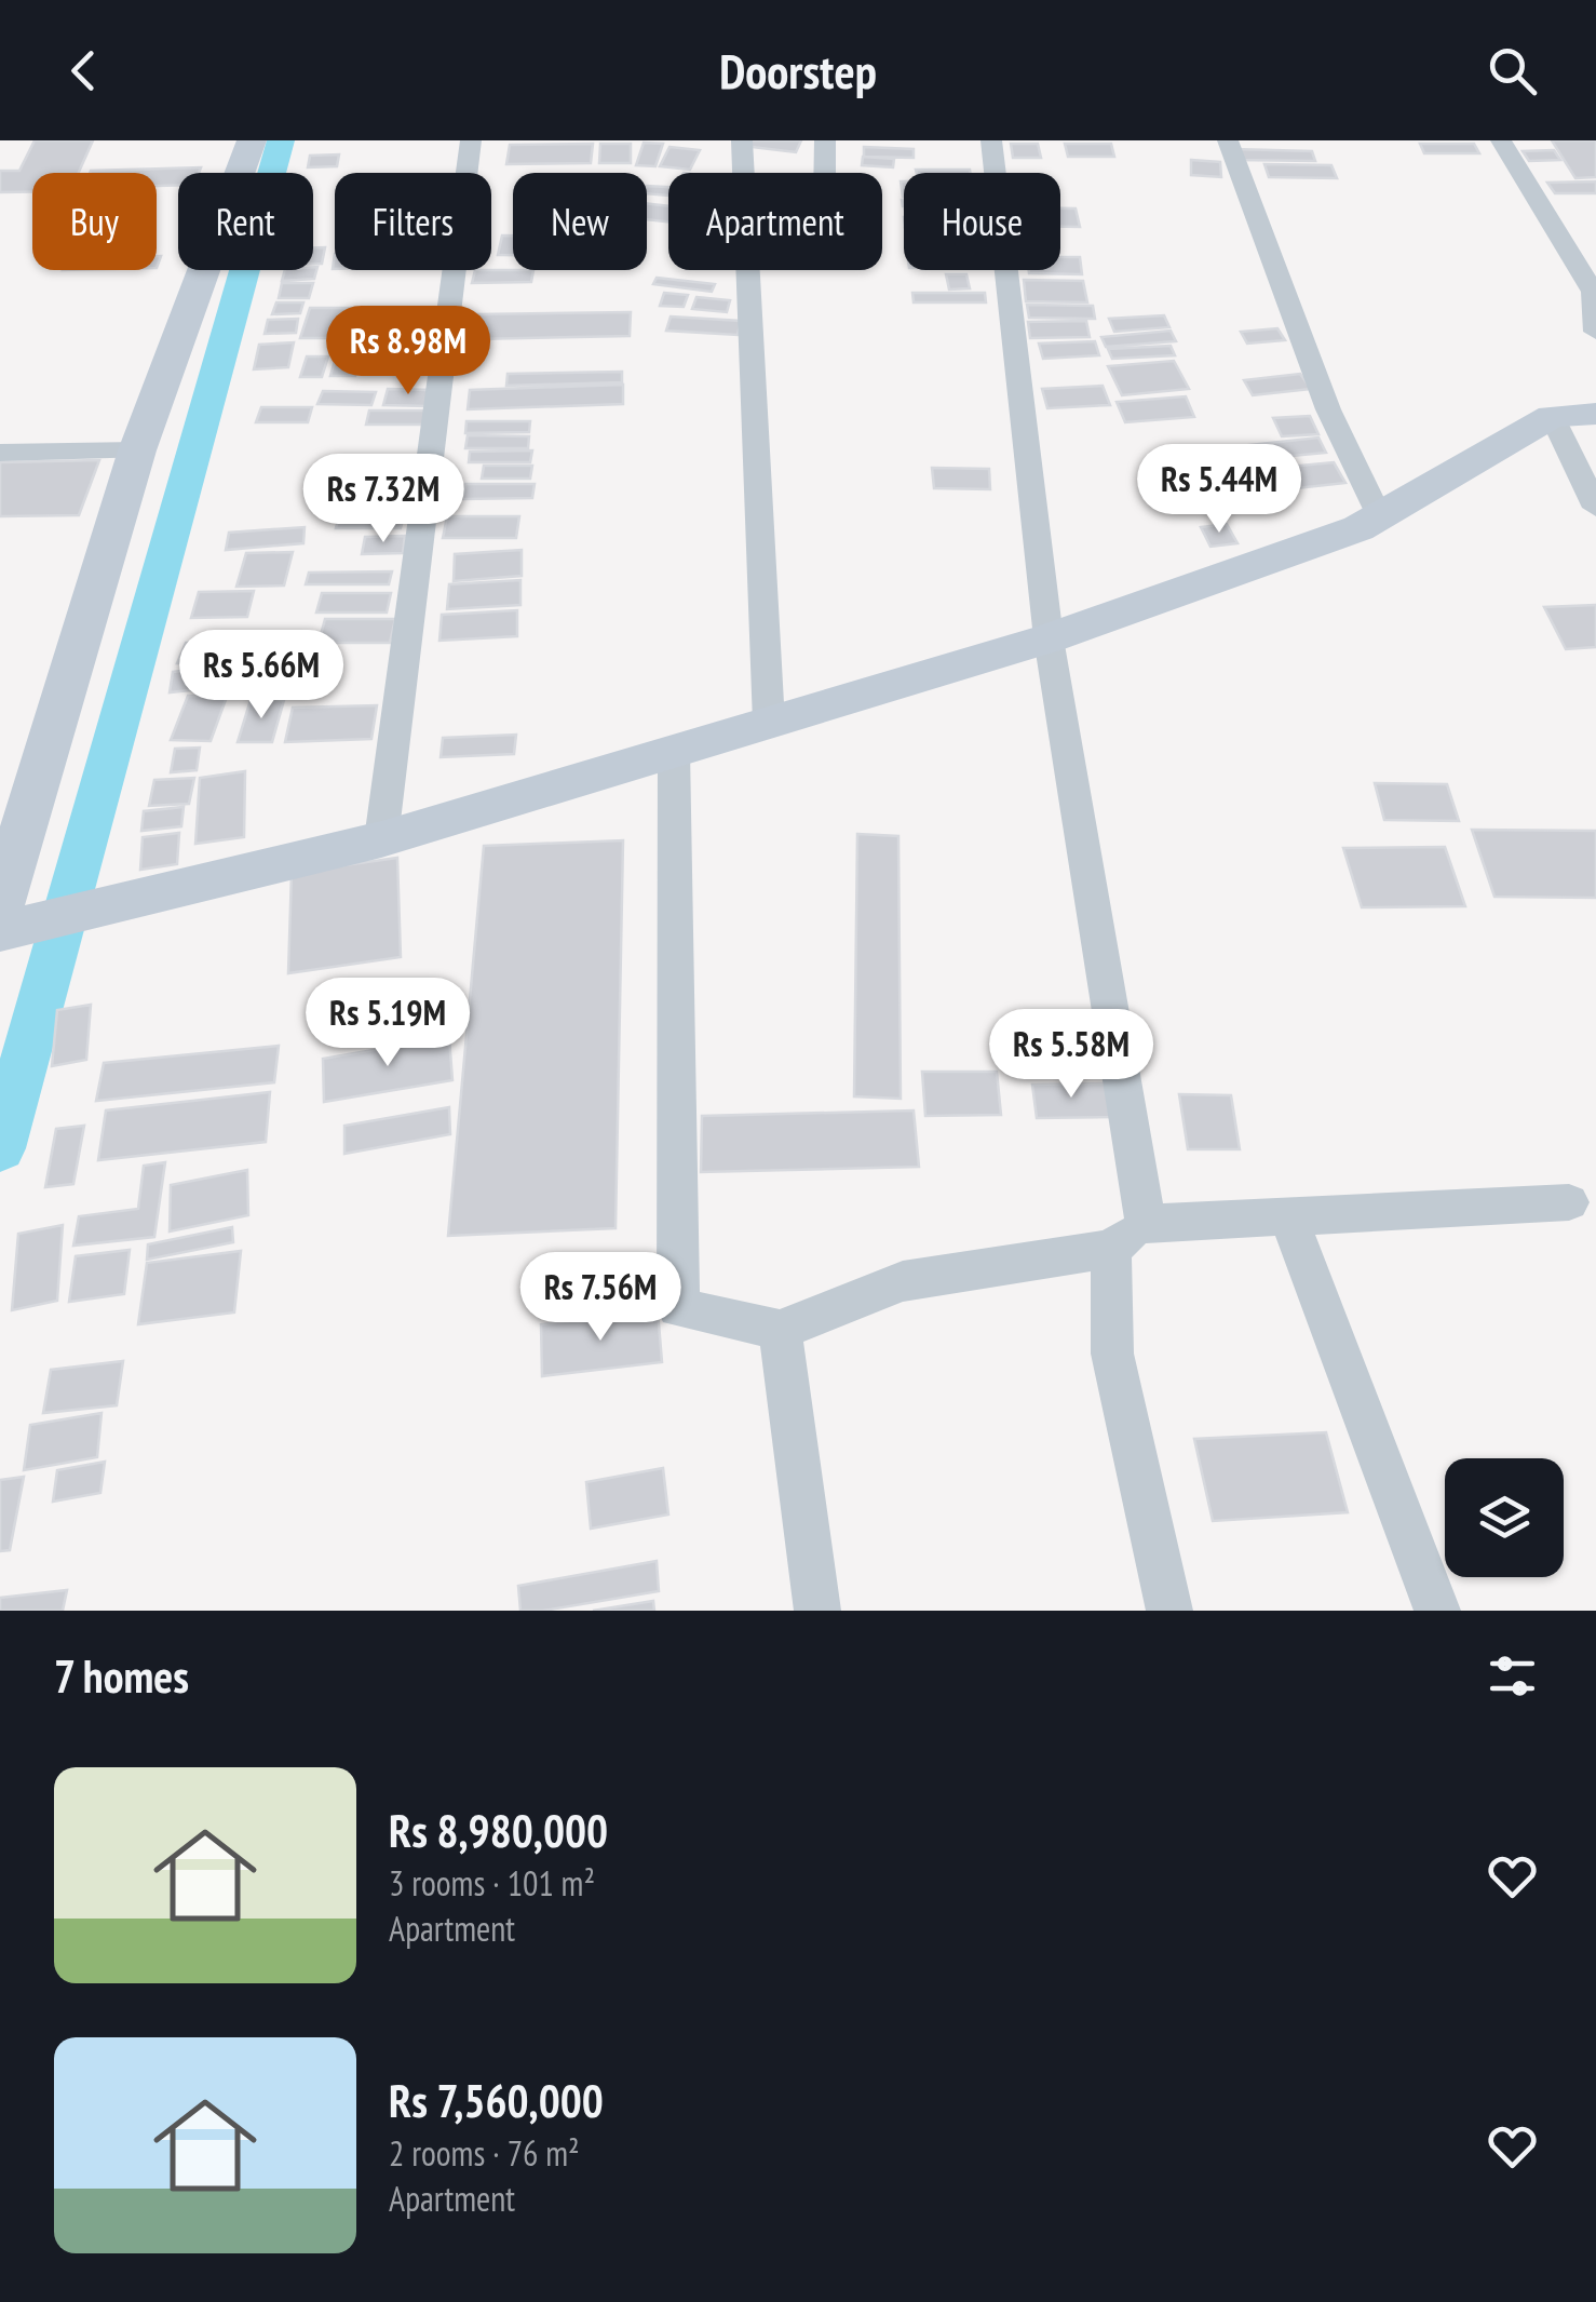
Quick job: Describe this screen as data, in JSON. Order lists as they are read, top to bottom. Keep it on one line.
{"page":{"header":"Doorstep","chip":["Buy","Rent","Filters","New","Apartment","House"],"price":["Rs 8.98M","Rs 5.44M","Rs 7.32M","Rs 5.66M","Rs 5.19M","Rs 5.58M","Rs 7.56M"],"heading":"7 homes","list":[{"name":"Rs 8,980,000","note":"3 rooms · 101 m² · Apartment"},{"name":"Rs 7,560,000","note":"2 rooms · 76 m² · Apartment"}]}}
